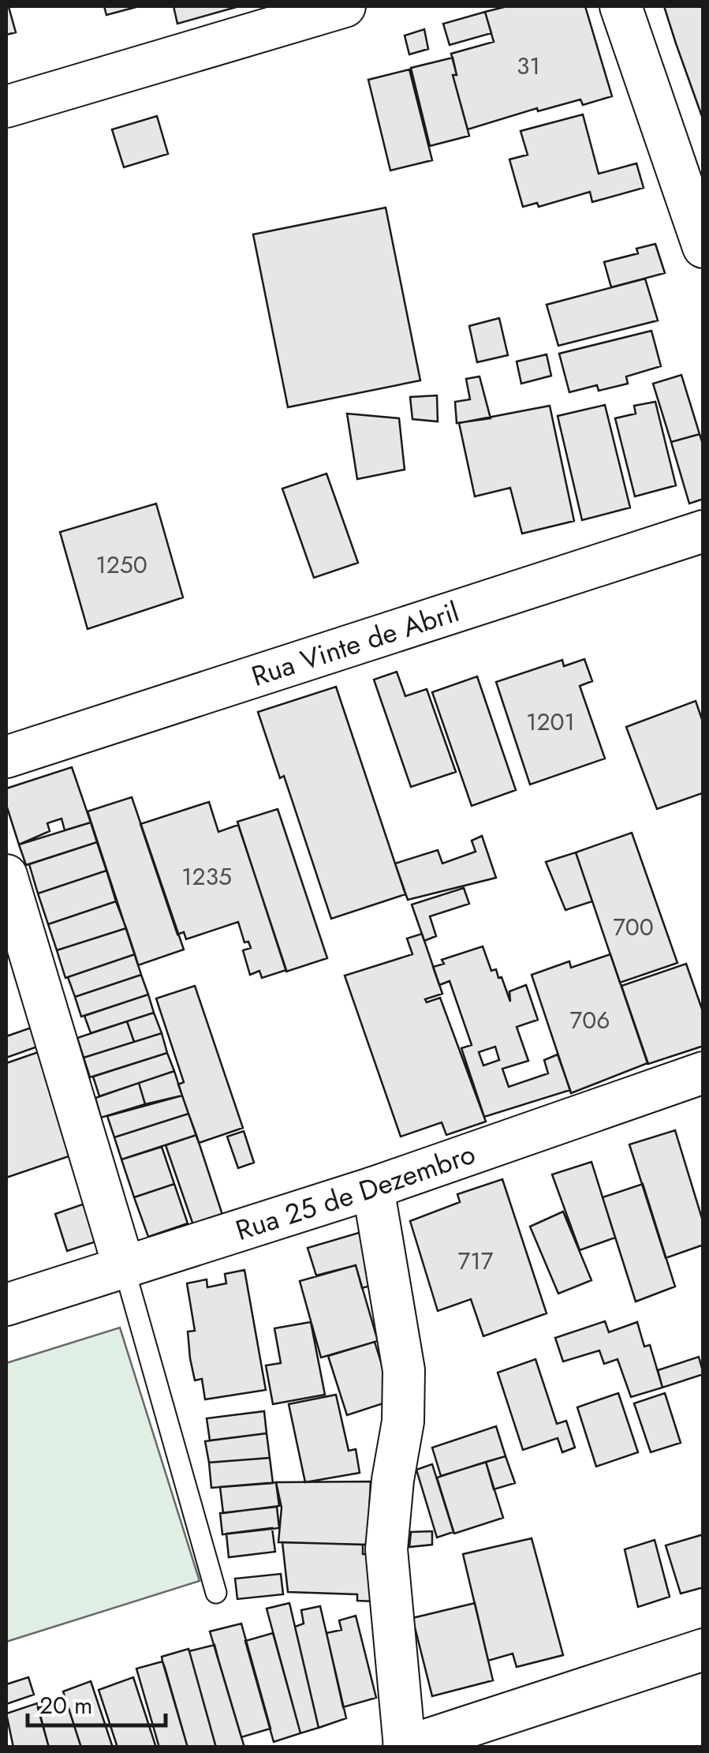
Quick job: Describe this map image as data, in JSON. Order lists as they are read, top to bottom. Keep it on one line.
{"streets":{"street":["Rua Vinte de Abril","Rua 25 de Dezembro"]},"house_numbers":["31","1250","1201","1235","700","706","717"],"scale_bar":"20 m"}
